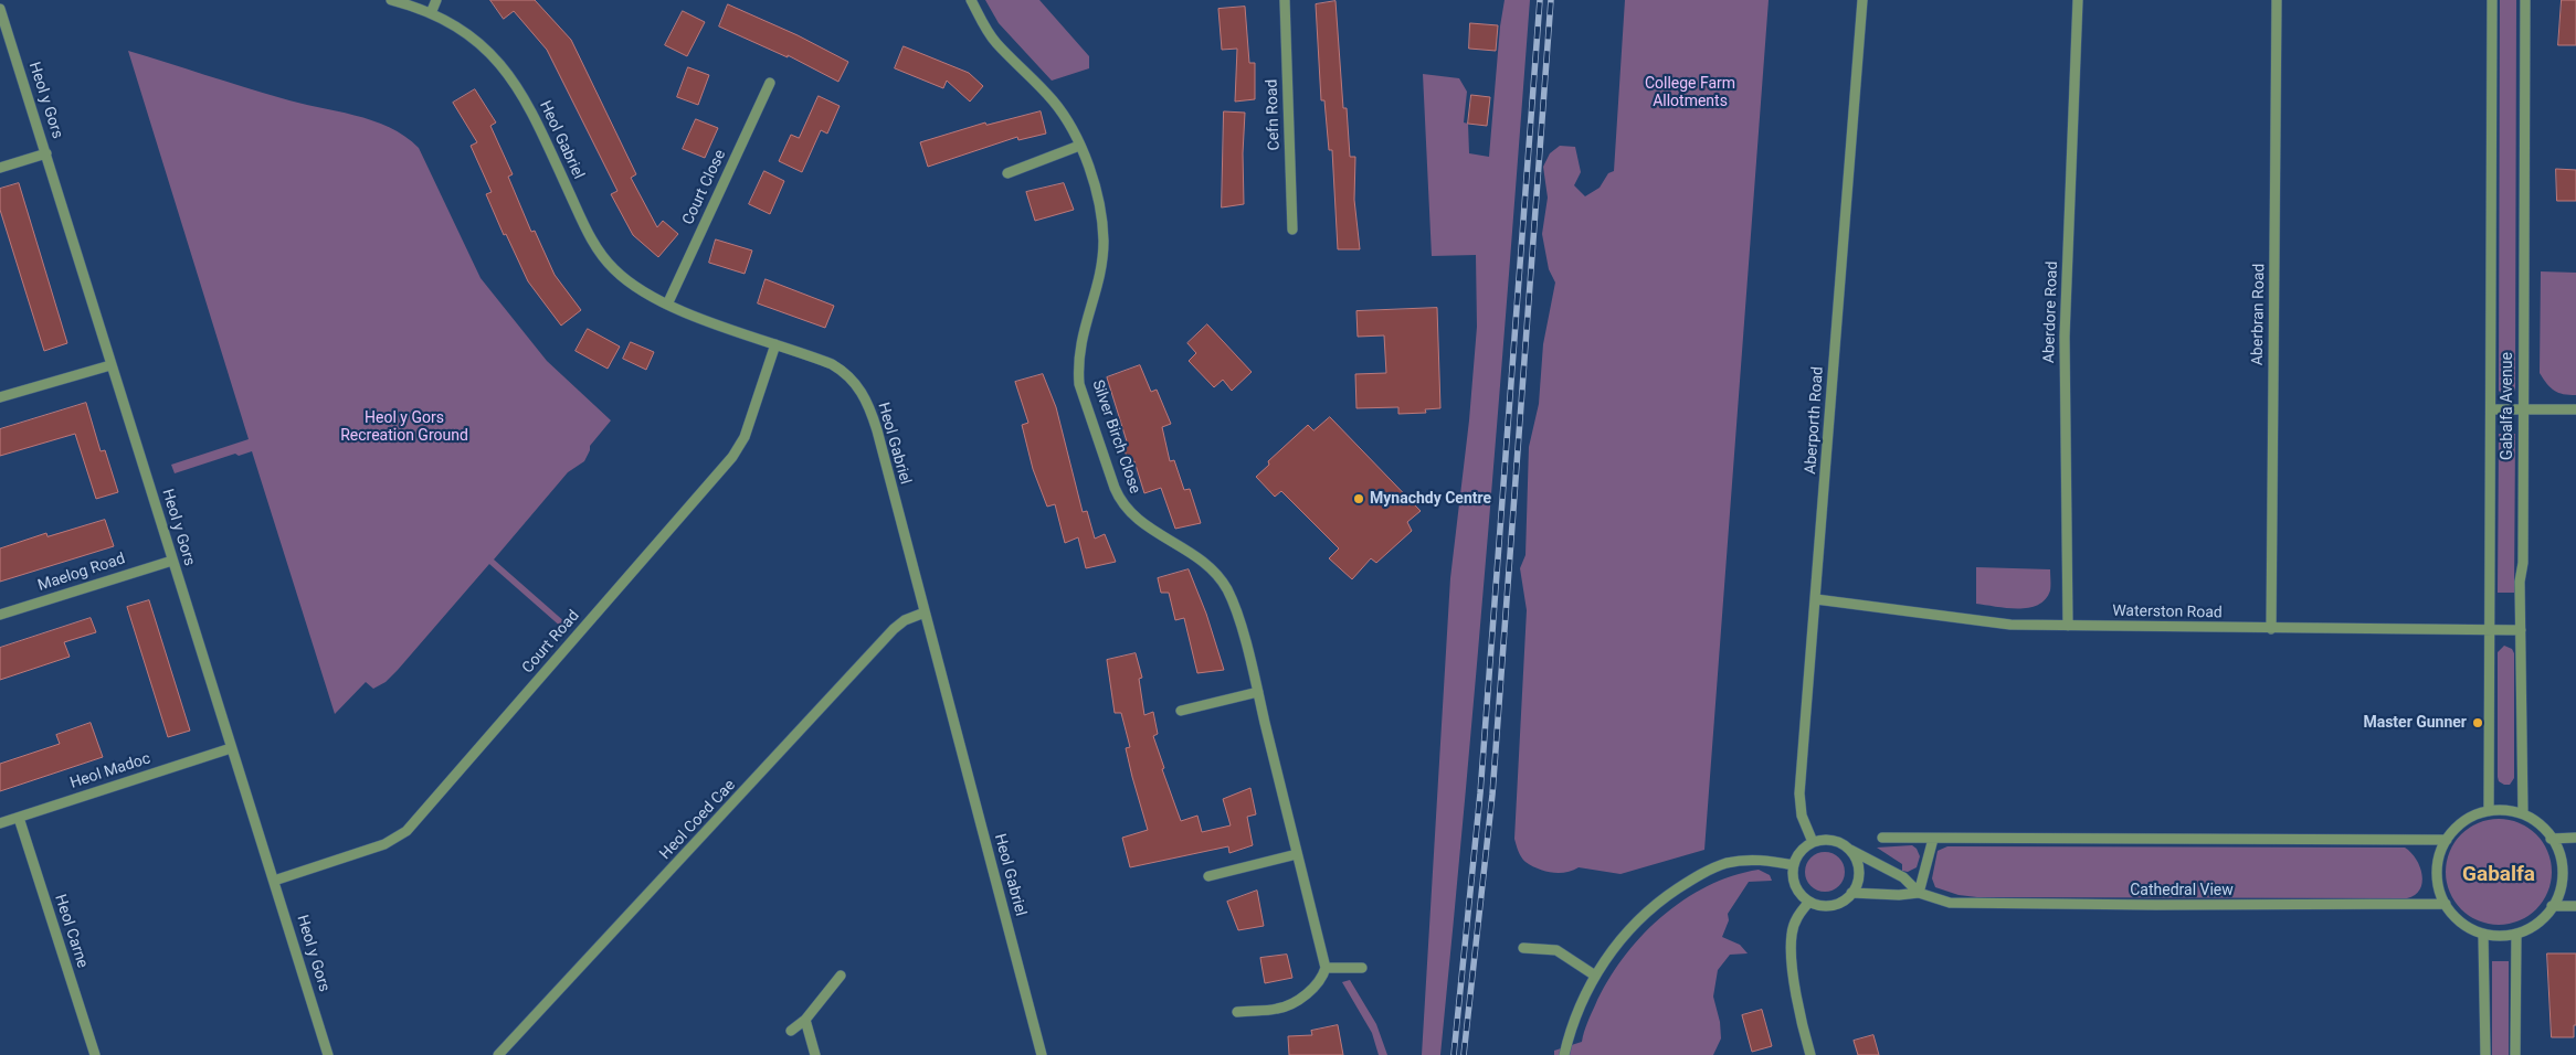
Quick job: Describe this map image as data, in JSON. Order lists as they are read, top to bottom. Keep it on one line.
{"streets":{"street":["Heol y Gors","Cefn Road","Heol Gabriel","Court Close","Aberdore Road","Aberbran Road","Gabalfa Avenue","Aberporth Road","Silver Birch Close","Maelog Road","Waterston Road","Court Road","Heol Madoc","Heol Coed Cae","Cathedral View","Heol Carne"]},"crossings":[["Heol y Gors","Maelog Road"],["Heol y Gors","Court Road"],["Heol y Gors","Heol Madoc"],["Heol Gabriel","Court Close"],["Heol Gabriel","Court Road"],["Heol Gabriel","Heol Coed Cae"],["Aberdore Road","Waterston Road"],["Aberbran Road","Waterston Road"],["Gabalfa Avenue","Waterston Road"],["Gabalfa Avenue","Cathedral View"],["Aberporth Road","Waterston Road"],["Aberporth Road","Cathedral View"],["Heol Madoc","Heol Carne"]],"districts":["Gabalfa"],"parks":["College Farm Allotments","Heol y Gors Recreation Ground"],"places":["Mynachdy Centre","Master Gunner"]}
